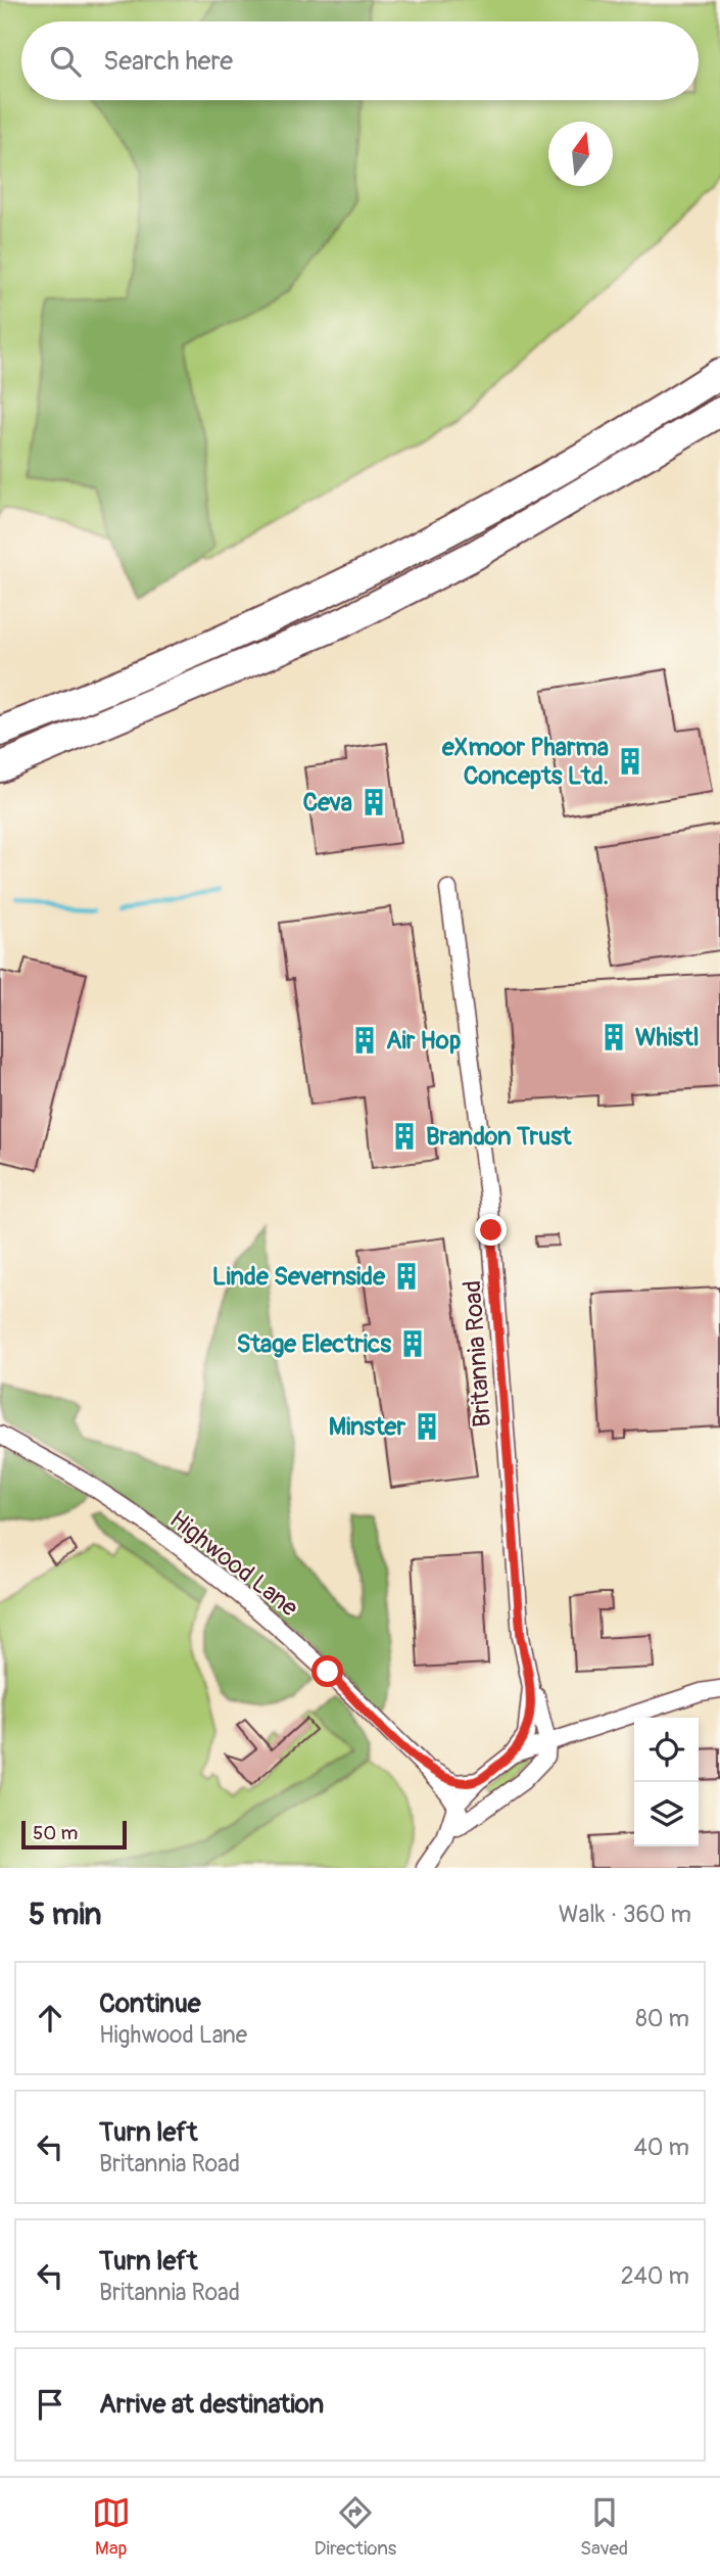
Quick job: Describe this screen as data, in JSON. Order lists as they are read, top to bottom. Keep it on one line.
{"streets":{"street":["Britannia Road","Highwood Lane"]},"crossings":[["Britannia Road","Highwood Lane"]],"places":{"building":["eXmoor Pharma Concepts Ltd.","Ceva","Whistl","Air Hop","Brandon Trust","Linde Severnside","Stage Electrics","Minster"]},"scale_bar":"50 m","north":"top","page":{"search":"Search here","scale":"50 m","heading":["5 min","Walk · 360 m"],"list":[["Continue","Highwood Lane","80 m"],["Turn left","Britannia Road","40 m"],["Turn left","Britannia Road","240 m"],"Arrive at destination"],"nav":["Map","Directions","Saved"]}}
